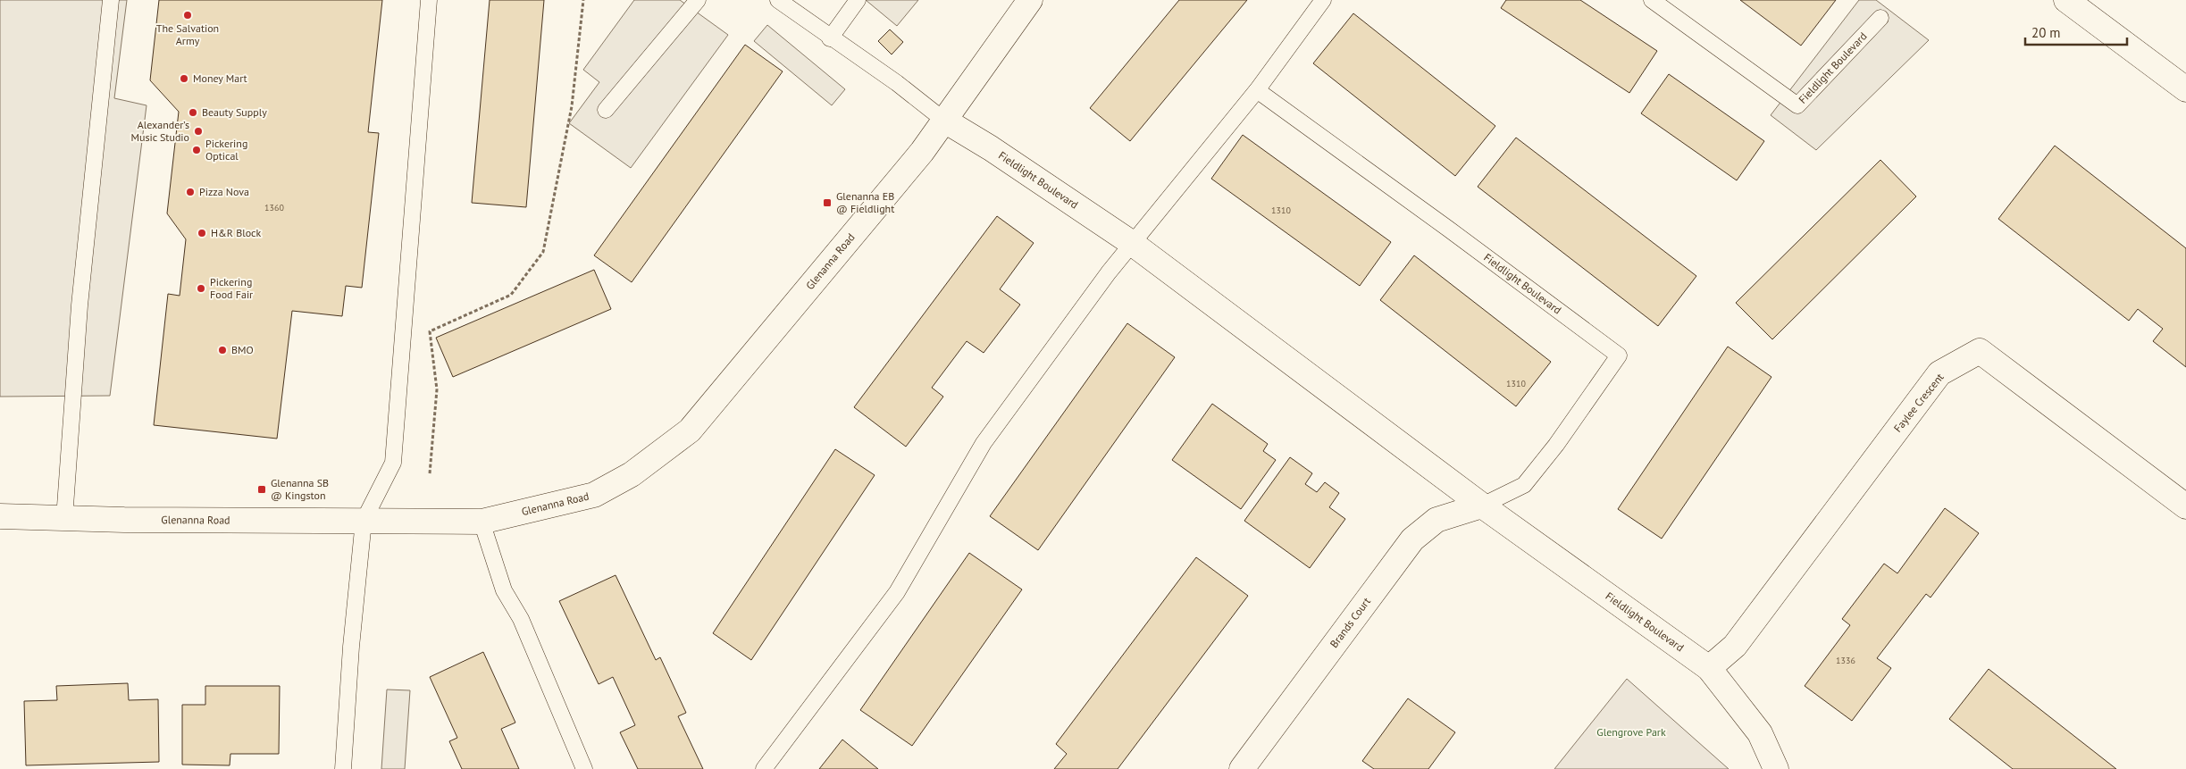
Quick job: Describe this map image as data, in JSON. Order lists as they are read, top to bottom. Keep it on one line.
{"streets":{"street":["Fieldlight Boulevard","Glenanna Road","Faylee Crescent","Brands Court"]},"crossings":[["Fieldlight Boulevard","Glenanna Road"],["Fieldlight Boulevard","Faylee Crescent"],["Fieldlight Boulevard","Brands Court"]],"parks":["Glengrove Park"],"places":{"other":["The Salvation Army","Money Mart","Beauty Supply","Alexander’s Music Studio","Pickering Optical","Pizza Nova","H&R Block","Pickering Food Fair","BMO"],"transit":["Glenanna EB @ Fieldlight","Glenanna SB @ Kingston"]},"house_numbers":["1360","1310","1310","1336"],"scale_bar":"20 m"}
